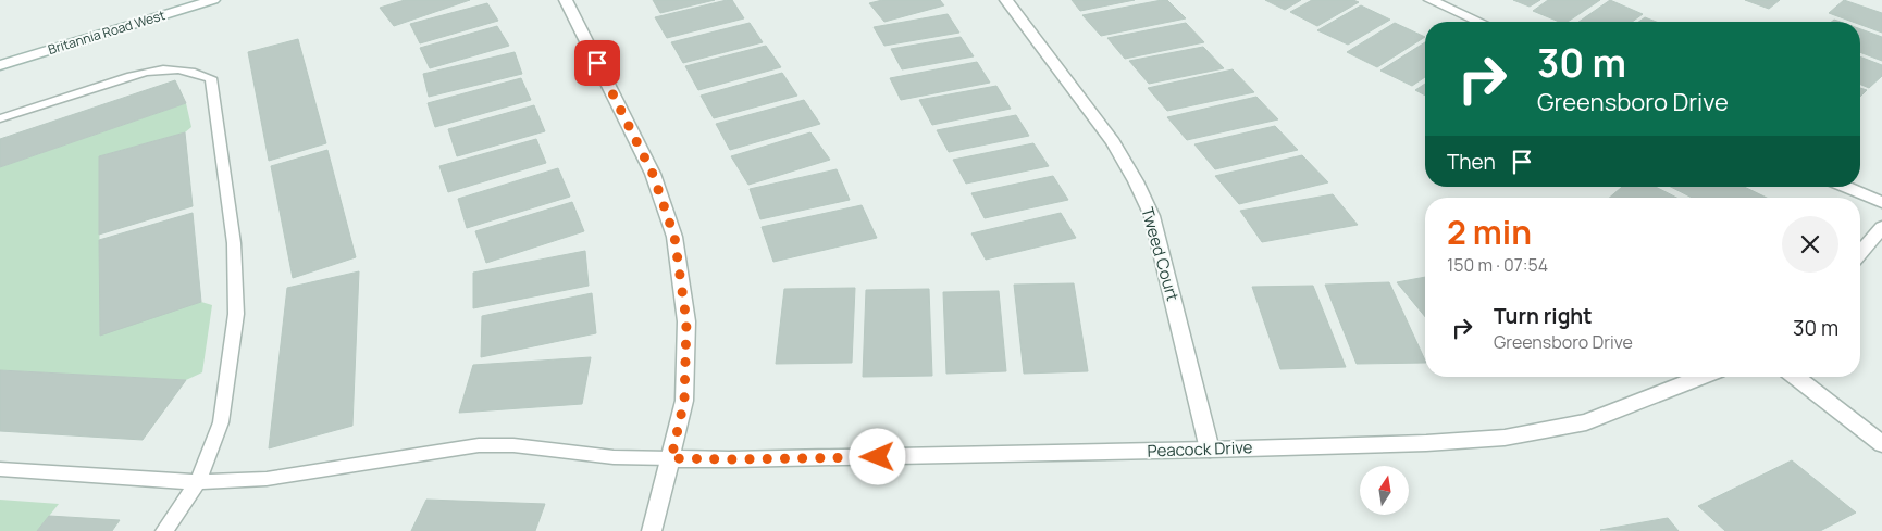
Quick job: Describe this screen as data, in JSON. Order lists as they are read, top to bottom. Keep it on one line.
{"streets":{"street":["Britannia Road West","Tweed Court","Peacock Drive"]},"crossings":[["Tweed Court","Peacock Drive"]],"north":"top","page":{"turn":["30 m","Greensboro Drive"],"then":"Then","heading":["2 min","150 m · 07:54"],"list":[{"name":"Turn right","note":"Greensboro Drive","value":"30 m"}]}}
